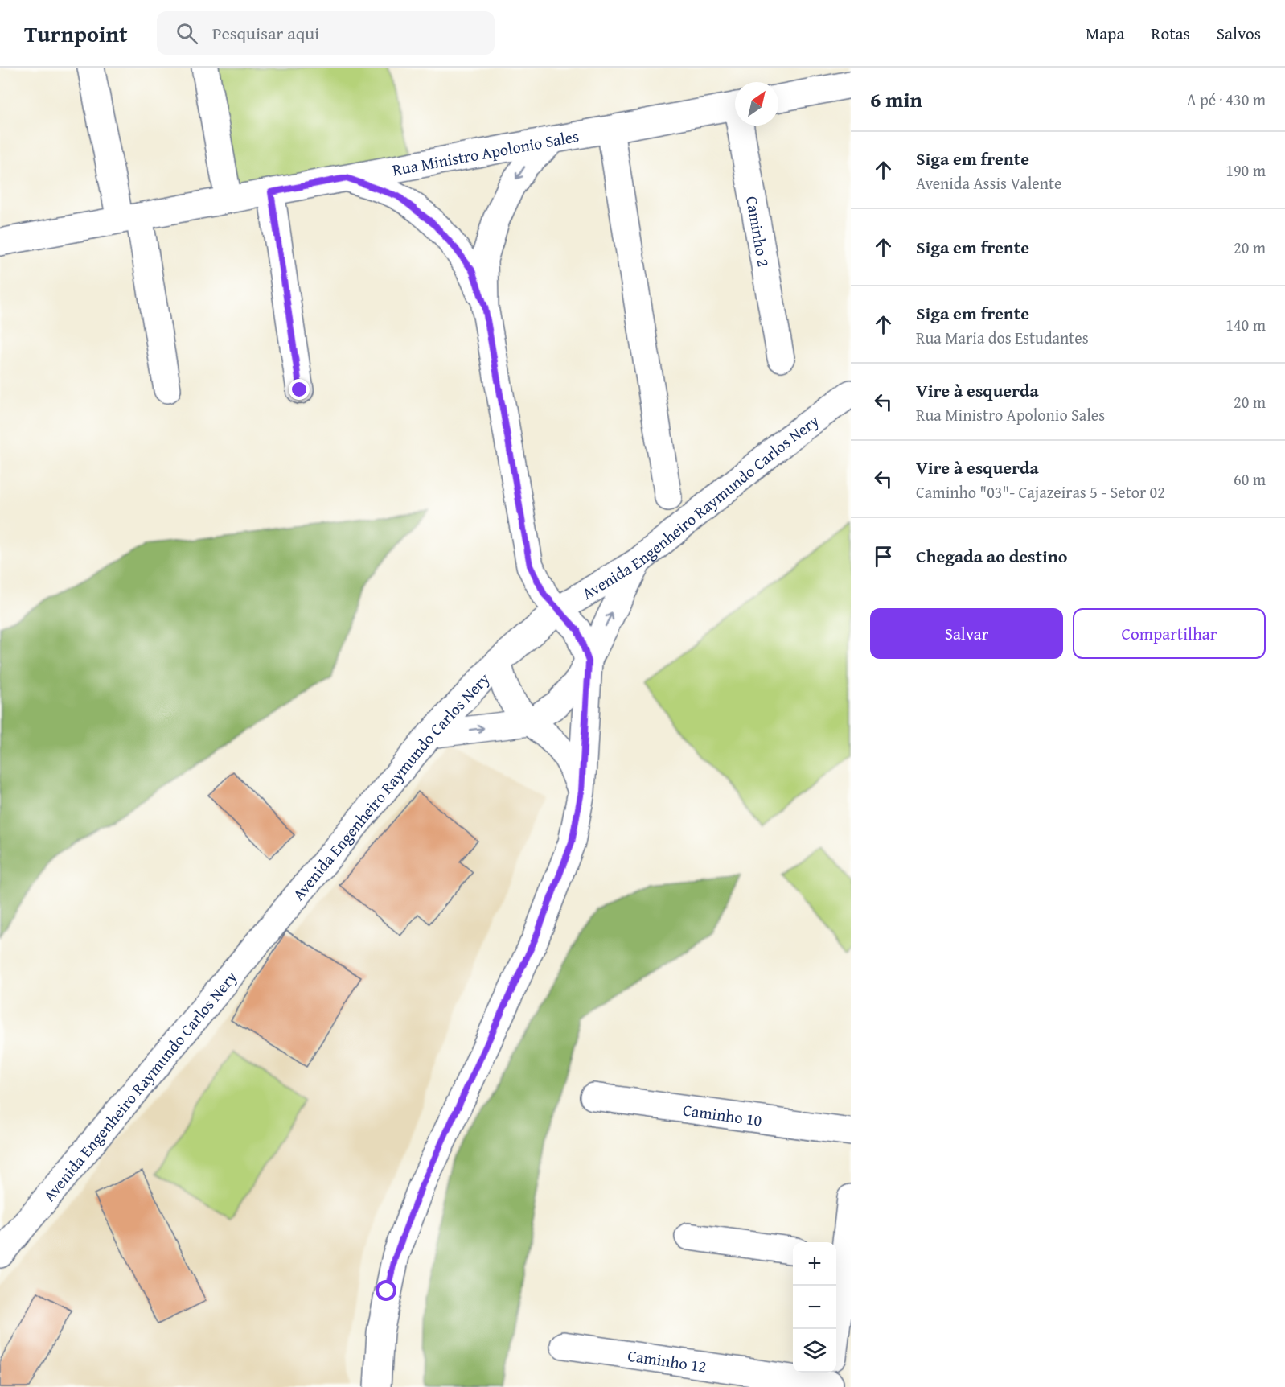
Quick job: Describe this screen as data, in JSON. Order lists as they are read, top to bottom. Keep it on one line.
{"streets":{"street":["Rua Ministro Apolonio Sales","Caminho 2","Avenida Engenheiro Raymundo Carlos Nery","Caminho 10","Caminho 12"]},"north":"top right","page":{"header":"Turnpoint","search":"Pesquisar aqui","nav":["Mapa","Rotas","Salvos"],"heading":["6 min","A pé · 430 m"],"list":[["Siga em frente","Avenida Assis Valente","190 m"],["Siga em frente","20 m"],["Siga em frente","Rua Maria dos Estudantes","140 m"],["Vire à esquerda","Rua Ministro Apolonio Sales","20 m"],["Vire à esquerda","Caminho \"03\"- Cajazeiras 5 - Setor 02","60 m"],"Chegada ao destino"],"buttons":["Salvar","Compartilhar"],"map_buttons":["+","−"]}}
